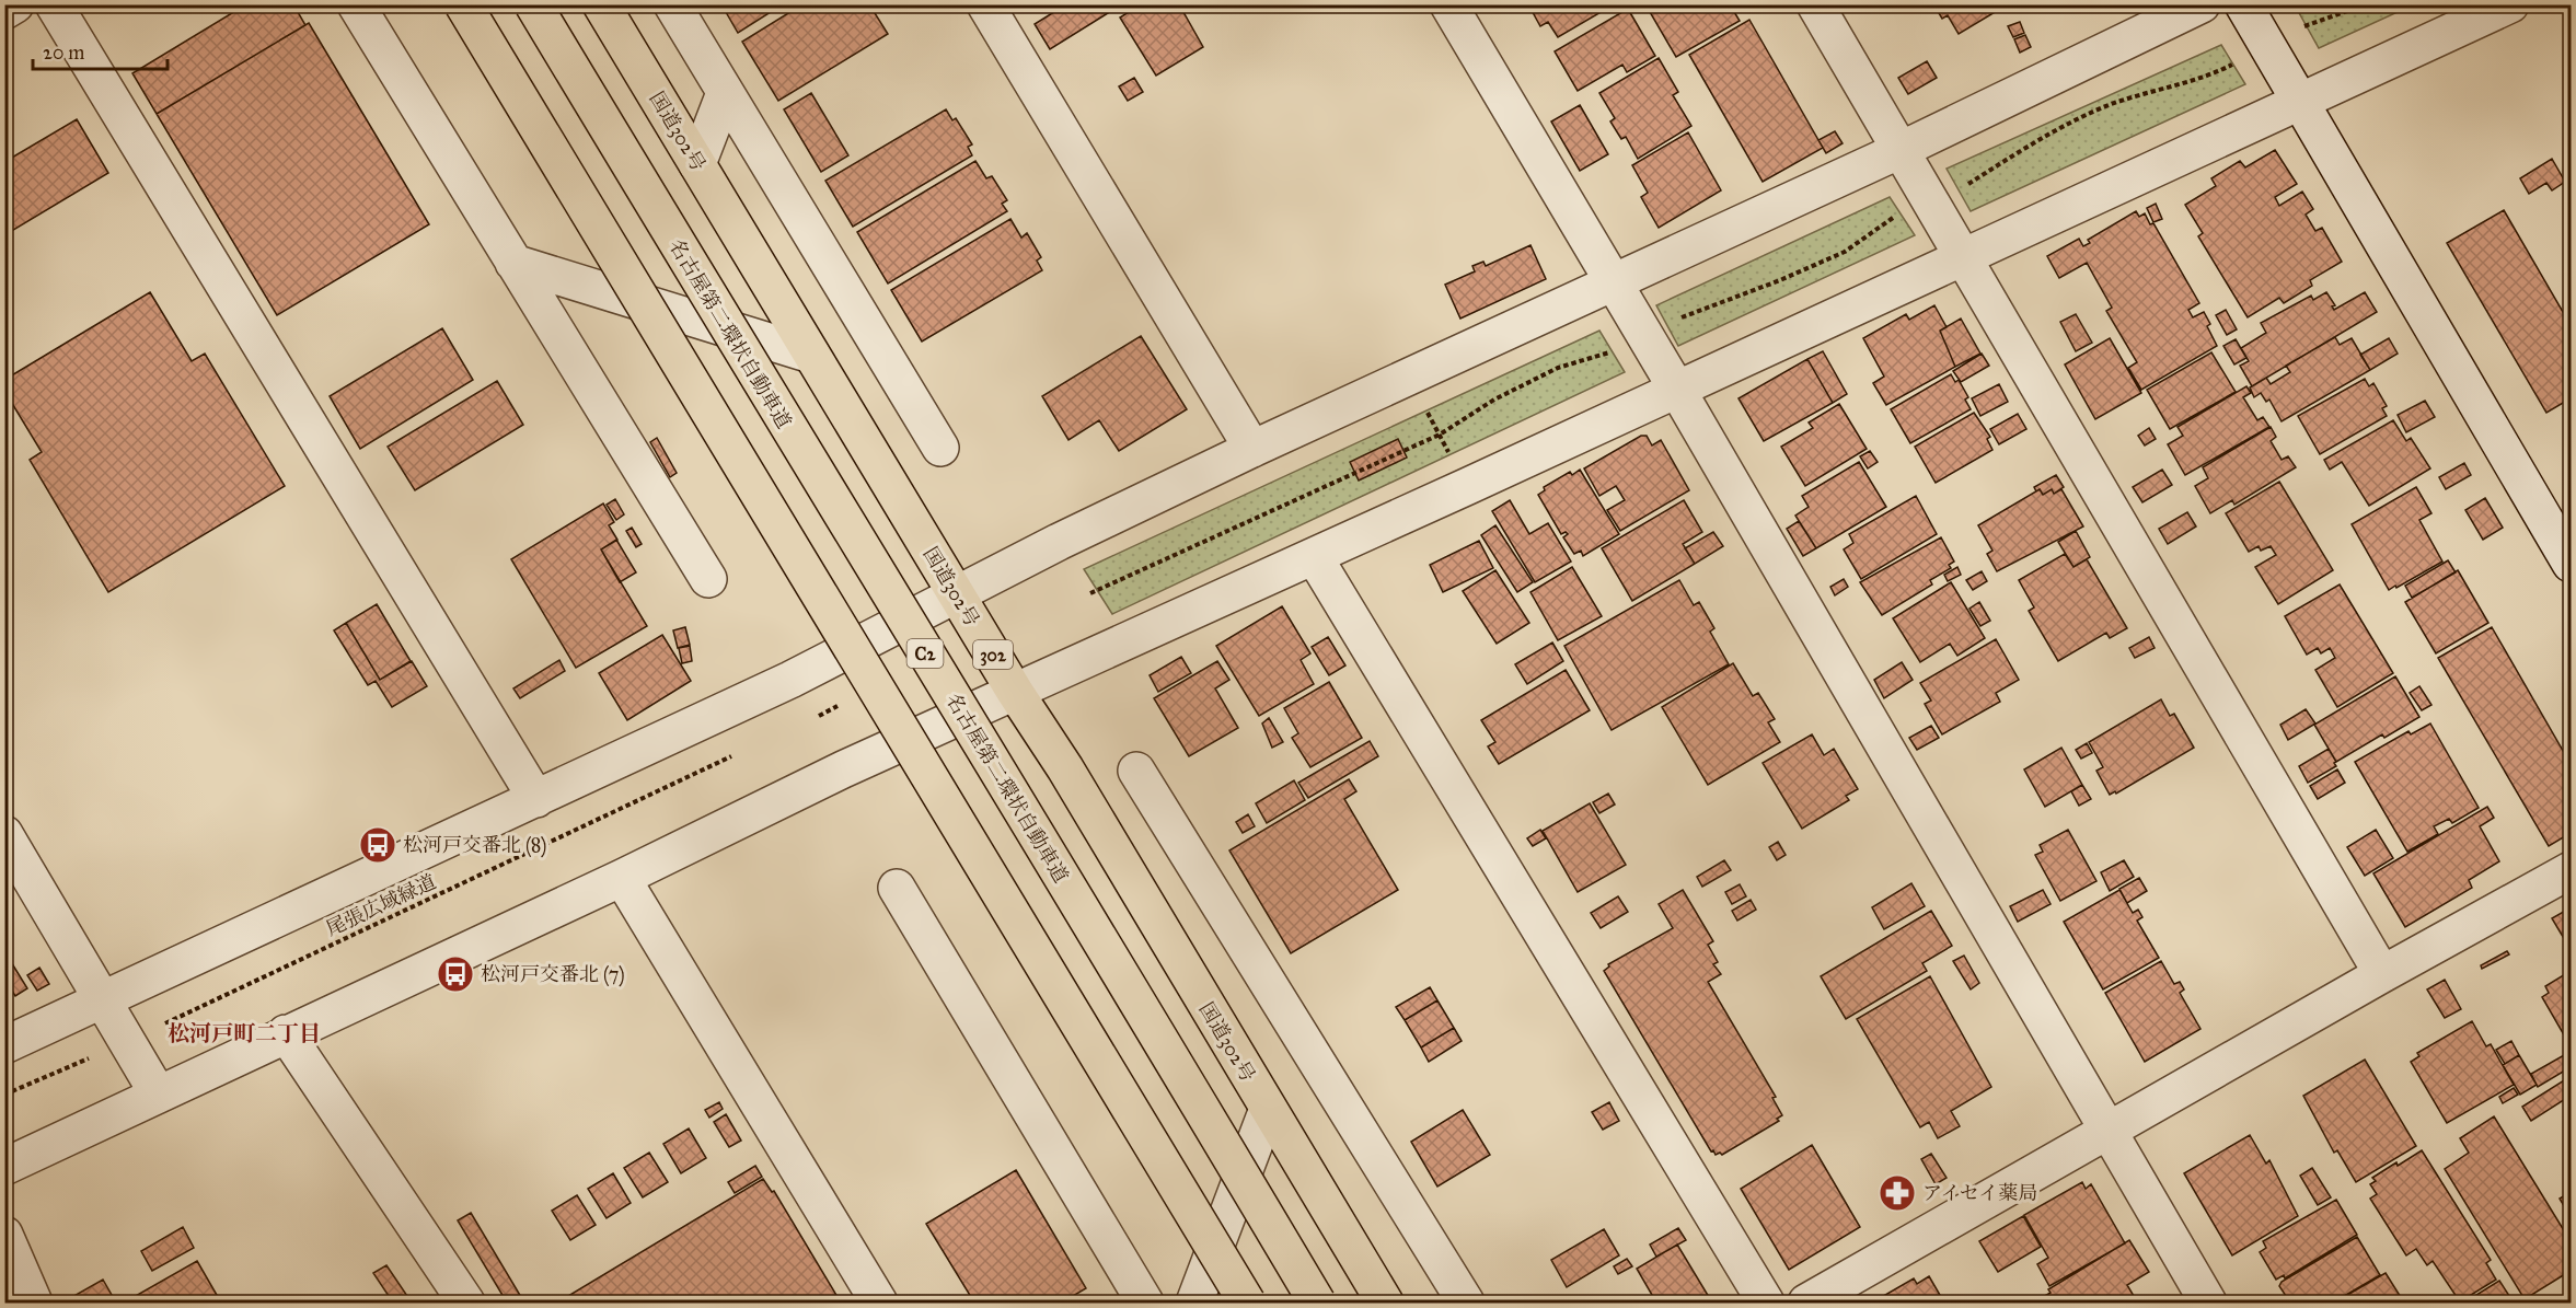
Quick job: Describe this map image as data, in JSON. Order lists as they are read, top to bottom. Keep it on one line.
{"streets":{"highway":["国道302号","名古屋第二環状自動車道","C2","302"],"path":["尾張広域緑道"]},"districts":["松河戸町二丁目"],"places":{"bus stop":["松河戸交番北 (8)","松河戸交番北 (7)"],"pharmacy":["アイセイ薬局"]},"scale_bar":"20 m"}
